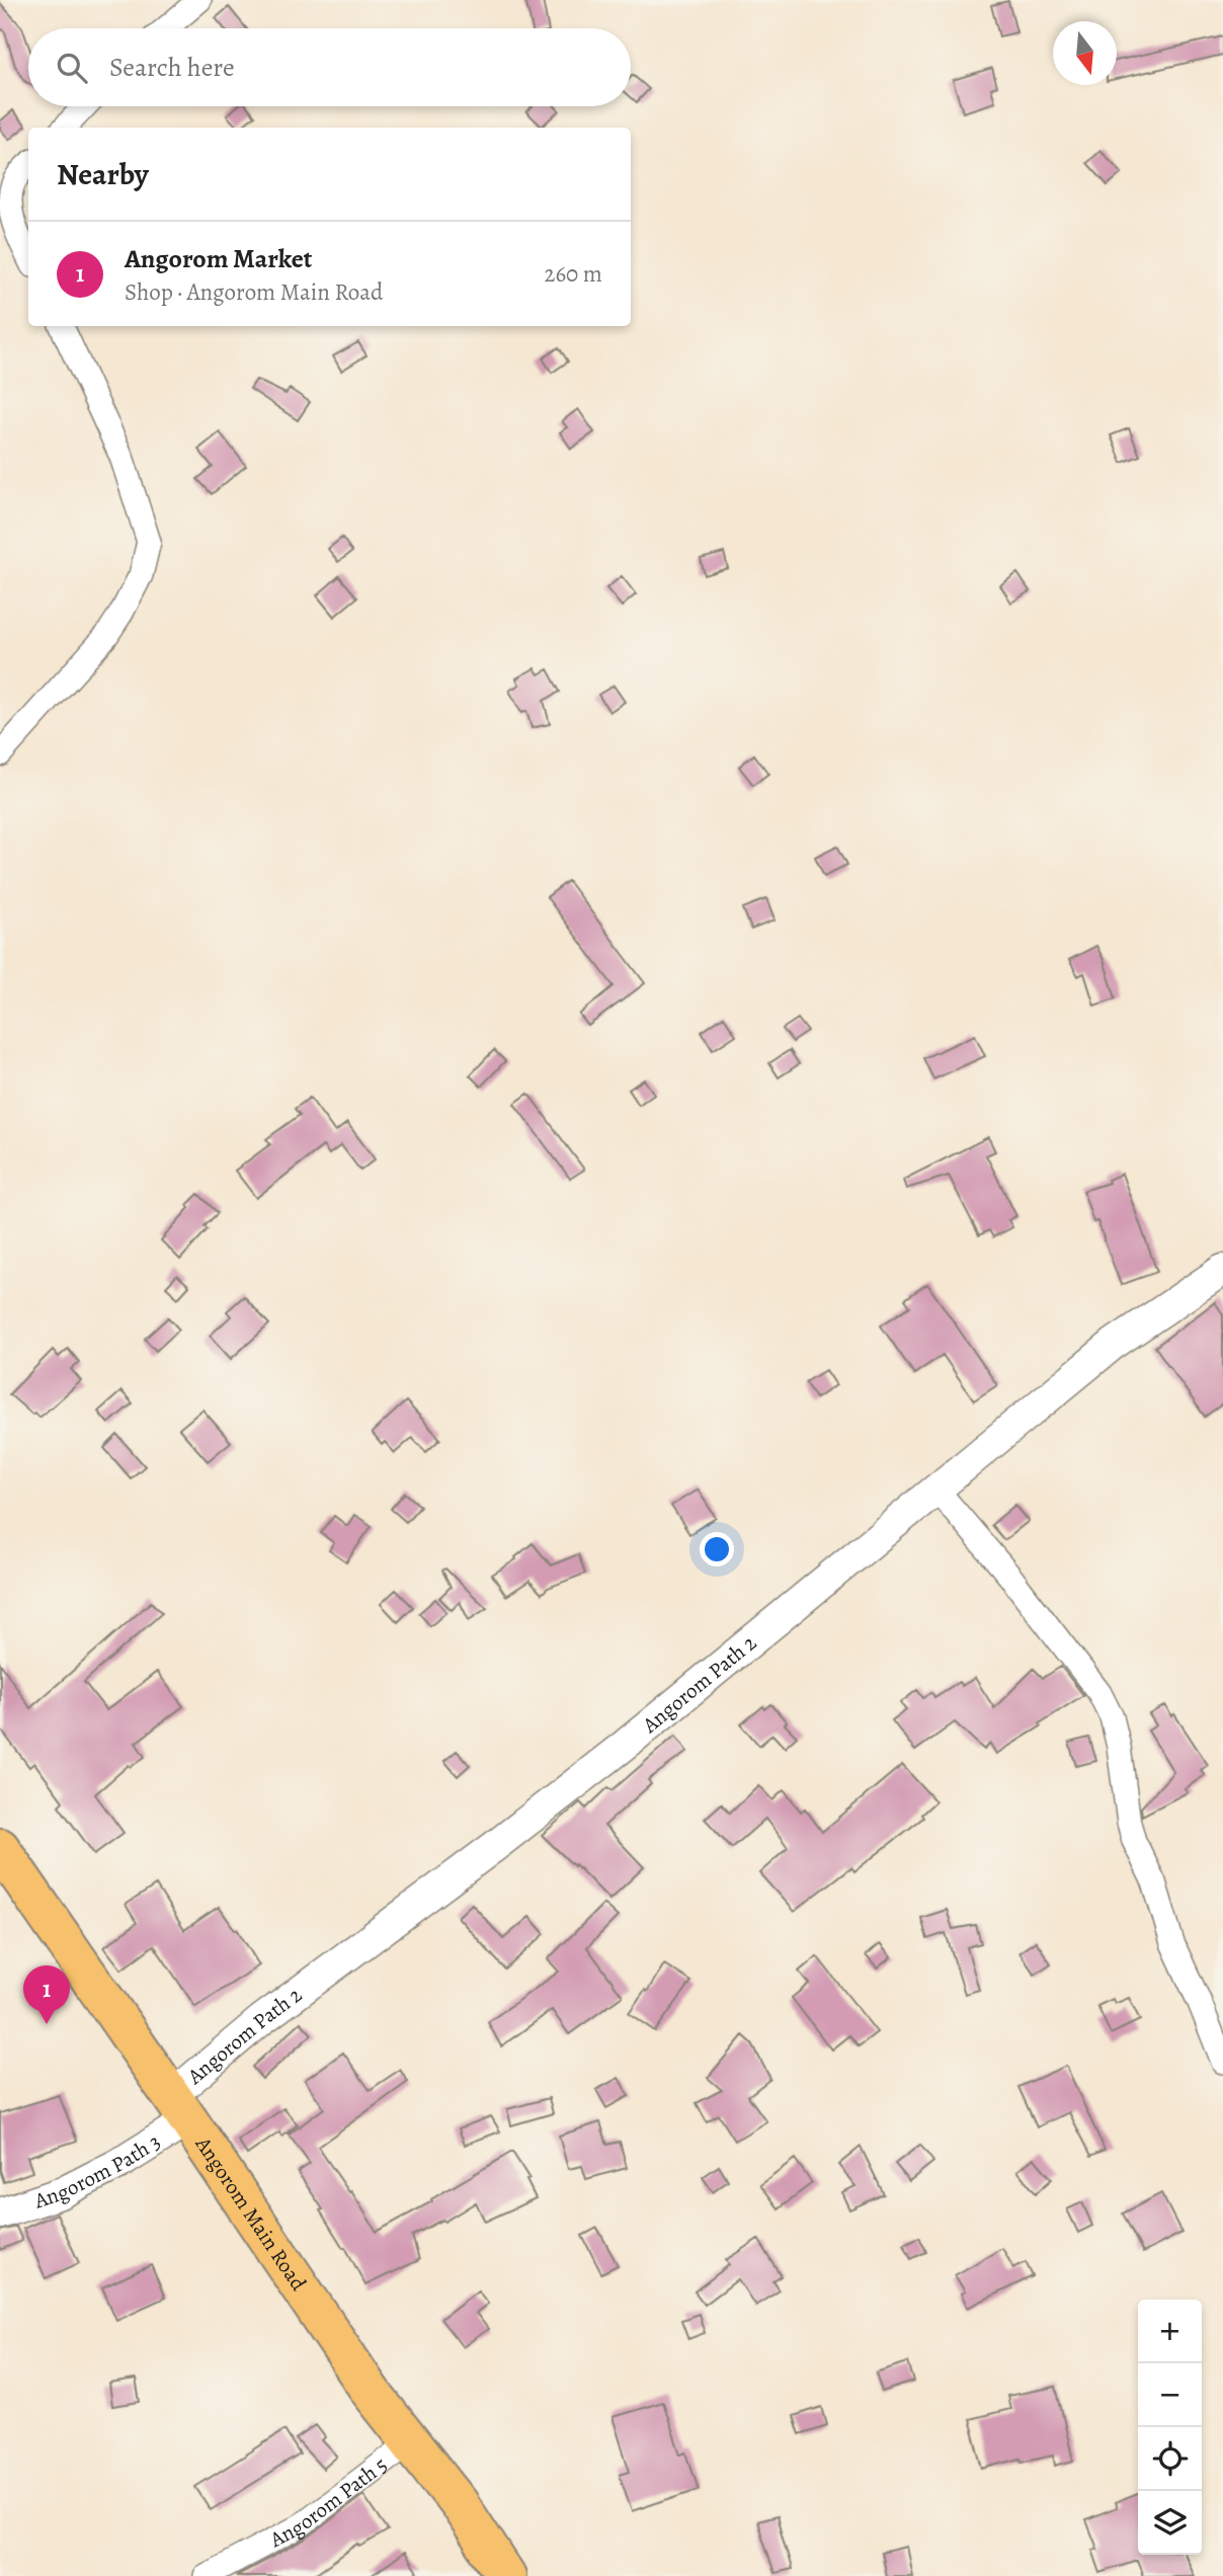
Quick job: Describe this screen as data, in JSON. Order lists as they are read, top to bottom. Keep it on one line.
{"streets":{"highway":["Angorom Main Road"],"street":["Angorom Path 2","Angorom Path 3","Angorom Path 5"]},"crossings":[["Angorom Path 2","Angorom Path 3"],["Angorom Path 2","Angorom Main Road"],["Angorom Path 3","Angorom Main Road"],["Angorom Main Road","Angorom Path 5"]],"north":"bottom","page":{"search":"Search here","heading":"Nearby","list":[{"mark":"1","name":"Angorom Market","note":"Shop · Angorom Main Road","value":"260 m"}],"pins":"1","map_buttons":["+","−"]}}
